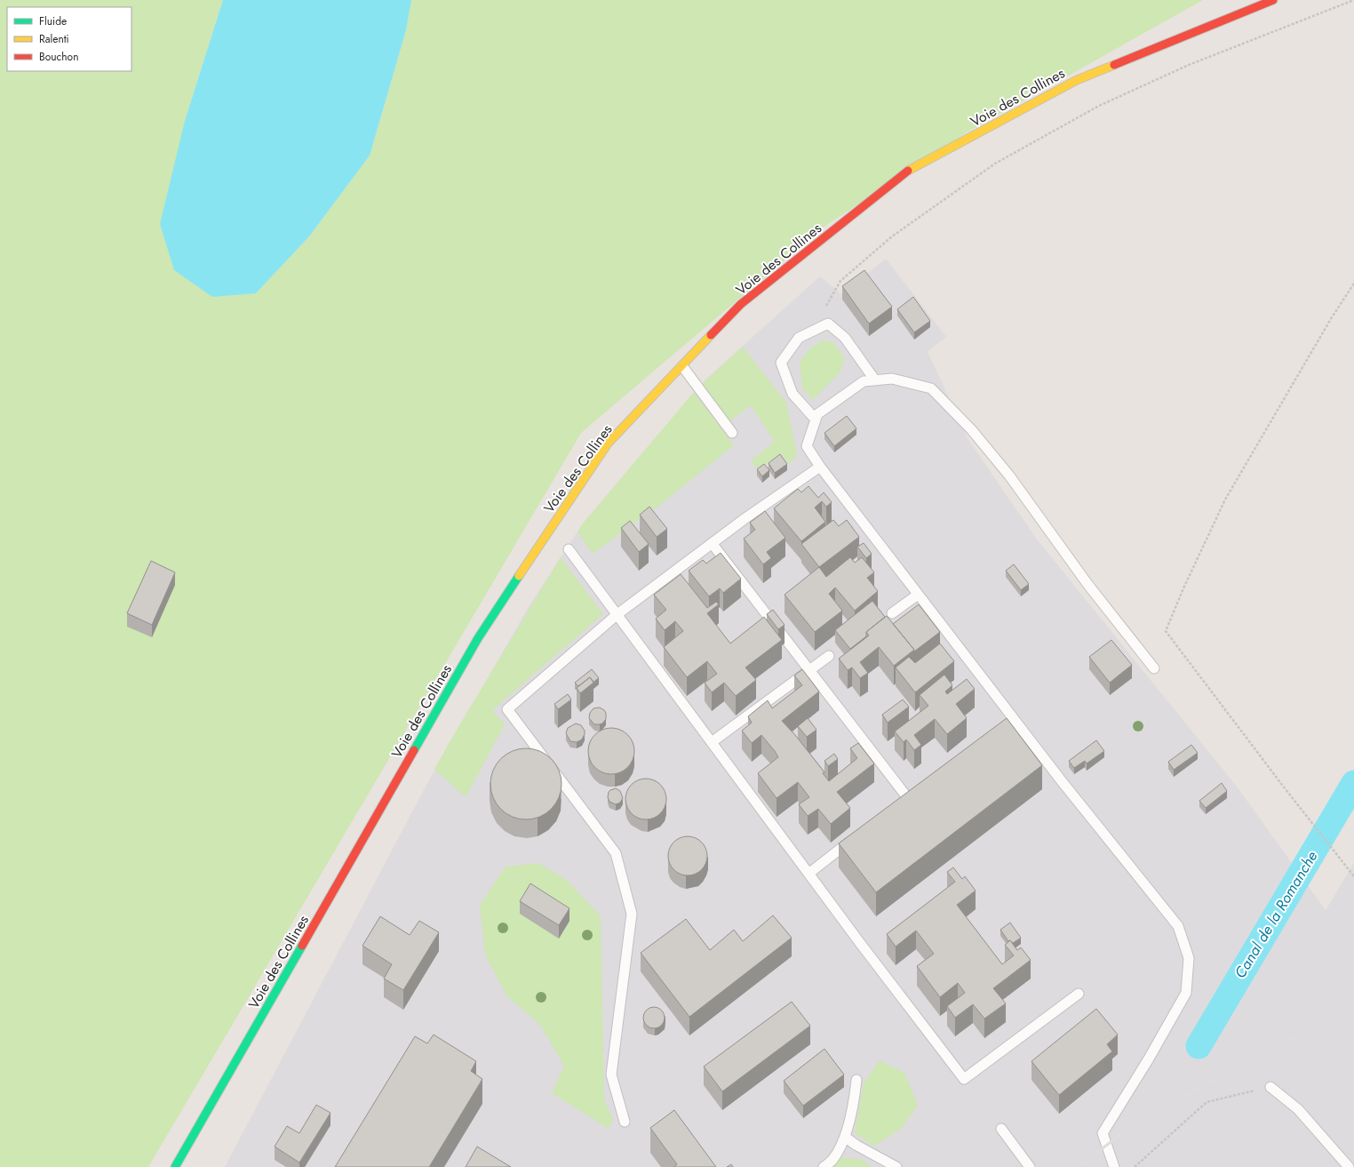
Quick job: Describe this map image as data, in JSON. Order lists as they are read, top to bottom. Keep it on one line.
{"streets":{"street":["Voie des Collines"]},"water":["Canal de la Romanche"],"legend":["Fluide","Ralenti","Bouchon"]}
